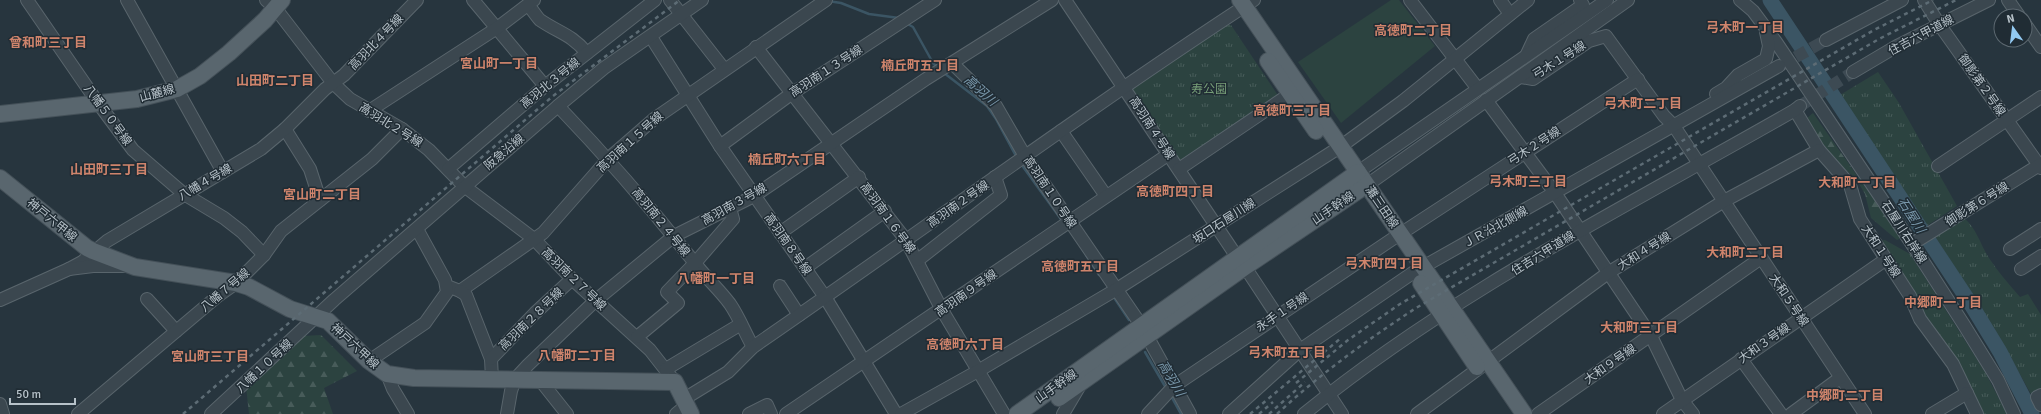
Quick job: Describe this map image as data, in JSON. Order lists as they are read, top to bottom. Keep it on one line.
{"streets":{"main road":["山麓線","灘三田線","山手幹線","神戸六甲線"],"street":["住吉六甲道線","高羽北４号線","弓木１号線","高羽南１３号線","高羽北３号線","御影第２号線","八幡５０号線","高羽北２号線","高羽南４号線","高羽南１５号線","弓木２号線","阪急沿線","八幡４号線","高羽南１０号線","高羽南３号線","高羽南２号線","御影第６号線","高羽南１６号線","坂口石屋川線","高羽南２４号線","ＪＲ沿北側線","石屋川右岸線","高羽南８号線","大和４号線","大和１号線","高羽南２７号線","八幡７号線","高羽南９号線","大和５号線","永手１号線","高羽南２８号線","大和３号線","大和９号線","八幡１０号線"]},"crossings":[["住吉六甲道線","弓木１号線"],["住吉六甲道線","御影第２号線"],["住吉六甲道線","高羽南４号線"],["住吉六甲道線","灘三田線"],["住吉六甲道線","大和１号線"],["住吉六甲道線","大和５号線"],["高羽北４号線","高羽北２号線"],["高羽北４号線","八幡４号線"],["弓木１号線","弓木２号線"],["弓木１号線","山手幹線"],["弓木１号線","ＪＲ沿北側線"],["弓木１号線","大和５号線"],["高羽南１３号線","高羽南１６号線"],["高羽南１３号線","高羽南８号線"],["高羽北３号線","高羽北２号線"],["御影第２号線","御影第６号線"],["山麓線","八幡５０号線"],["山麓線","高羽北２号線"],["八幡５０号線","八幡４号線"],["八幡５０号線","八幡７号線"],["高羽北２号線","阪急沿線"],["高羽北２号線","八幡４号線"],["高羽北２号線","高羽南２７号線"],["高羽北２号線","八幡７号線"],["高羽南４号線","高羽南２号線"],["高羽南４号線","山手幹線"],["高羽南４号線","坂口石屋川線"],["高羽南４号線","ＪＲ沿北側線"],["高羽南４号線","高羽南９号線"],["高羽南４号線","永手１号線"],["高羽南１５号線","高羽南１６号線"],["高羽南１５号線","高羽南２４号線"],["高羽南１５号線","高羽南８号線"],["高羽南１５号線","高羽南２７号線"],["弓木２号線","灘三田線"],["弓木２号線","永手１号線"],["阪急沿線","神戸六甲線"],["阪急沿線","高羽南２４号線"],["阪急沿線","高羽南８号線"],["阪急沿線","高羽南２７号線"],["阪急沿線","八幡１０号線"],["八幡４号線","神戸六甲線"],["高羽南１０号線","高羽南３号線"],["高羽南１０号線","高羽南２号線"],["高羽南１０号線","山手幹線"],["高羽南１０号線","坂口石屋川線"],["高羽南１０号線","高羽南９号線"],["高羽南１０号線","永手１号線"],["高羽南３号線","高羽南１６号線"],["高羽南３号線","神戸六甲線"],["高羽南３号線","高羽南２４号線"],["高羽南３号線","高羽南８号線"],["高羽南３号線","高羽南２７号線"],["高羽南２号線","灘三田線"],["高羽南２号線","高羽南１６号線"],["高羽南２号線","高羽南２４号線"],["高羽南２号線","高羽南８号線"],["御影第６号線","石屋川右岸線"],["灘三田線","山手幹線"],["灘三田線","坂口石屋川線"],["灘三田線","ＪＲ沿北側線"],["灘三田線","大和４号線"],["灘三田線","永手１号線"],["高羽南１６号線","坂口石屋川線"],["高羽南１６号線","高羽南９号線"],["神戸六甲線","高羽南２７号線"],["神戸六甲線","八幡７号線"],["神戸六甲線","八幡１０号線"],["高羽南８号線","高羽南９号線"],["大和４号線","大和１号線"],["大和４号線","大和５号線"],["大和１号線","大和３号線"],["高羽南２７号線","高羽南２８号線"],["大和５号線","大和３号線"],["大和５号線","大和９号線"]],"districts":["弓木町一丁目","高徳町二丁目","曾和町三丁目","宮山町一丁目","楠丘町五丁目","山田町二丁目","弓木町二丁目","高徳町三丁目","楠丘町六丁目","山田町三丁目","弓木町三丁目","大和町一丁目","高徳町四丁目","宮山町二丁目","大和町二丁目","弓木町四丁目","高徳町五丁目","八幡町一丁目","中郷町一丁目","大和町三丁目","高徳町六丁目","弓木町五丁目","八幡町二丁目","宮山町三丁目","中郷町二丁目"],"water":["高羽川","石屋川"],"parks":["寿公園"],"scale_bar":"50 m","north":"top"}
